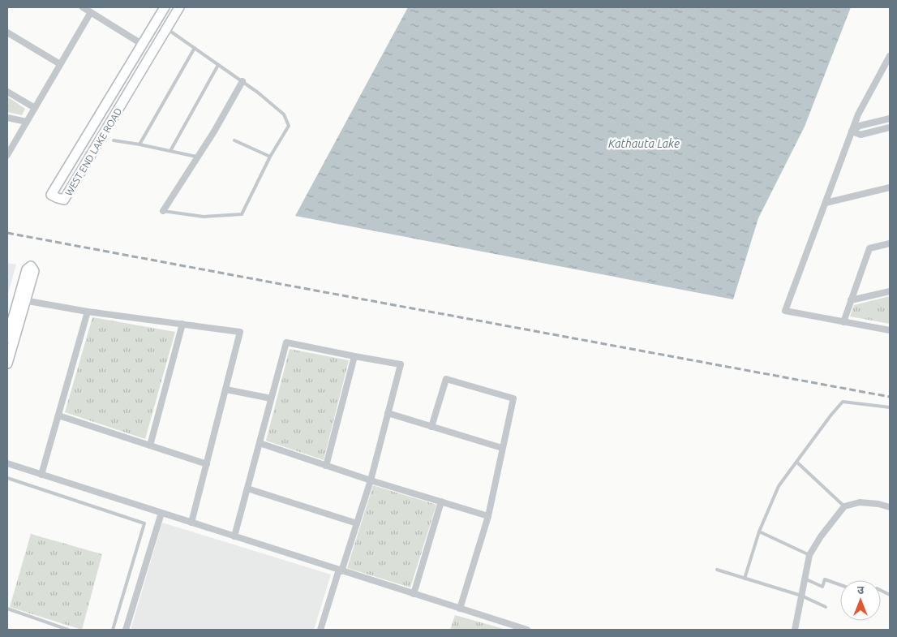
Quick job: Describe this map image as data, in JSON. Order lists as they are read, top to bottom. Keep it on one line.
{"streets":{"street":["WEST END LAKE ROAD"]},"water":["Kathauta Lake"],"north":"top"}
